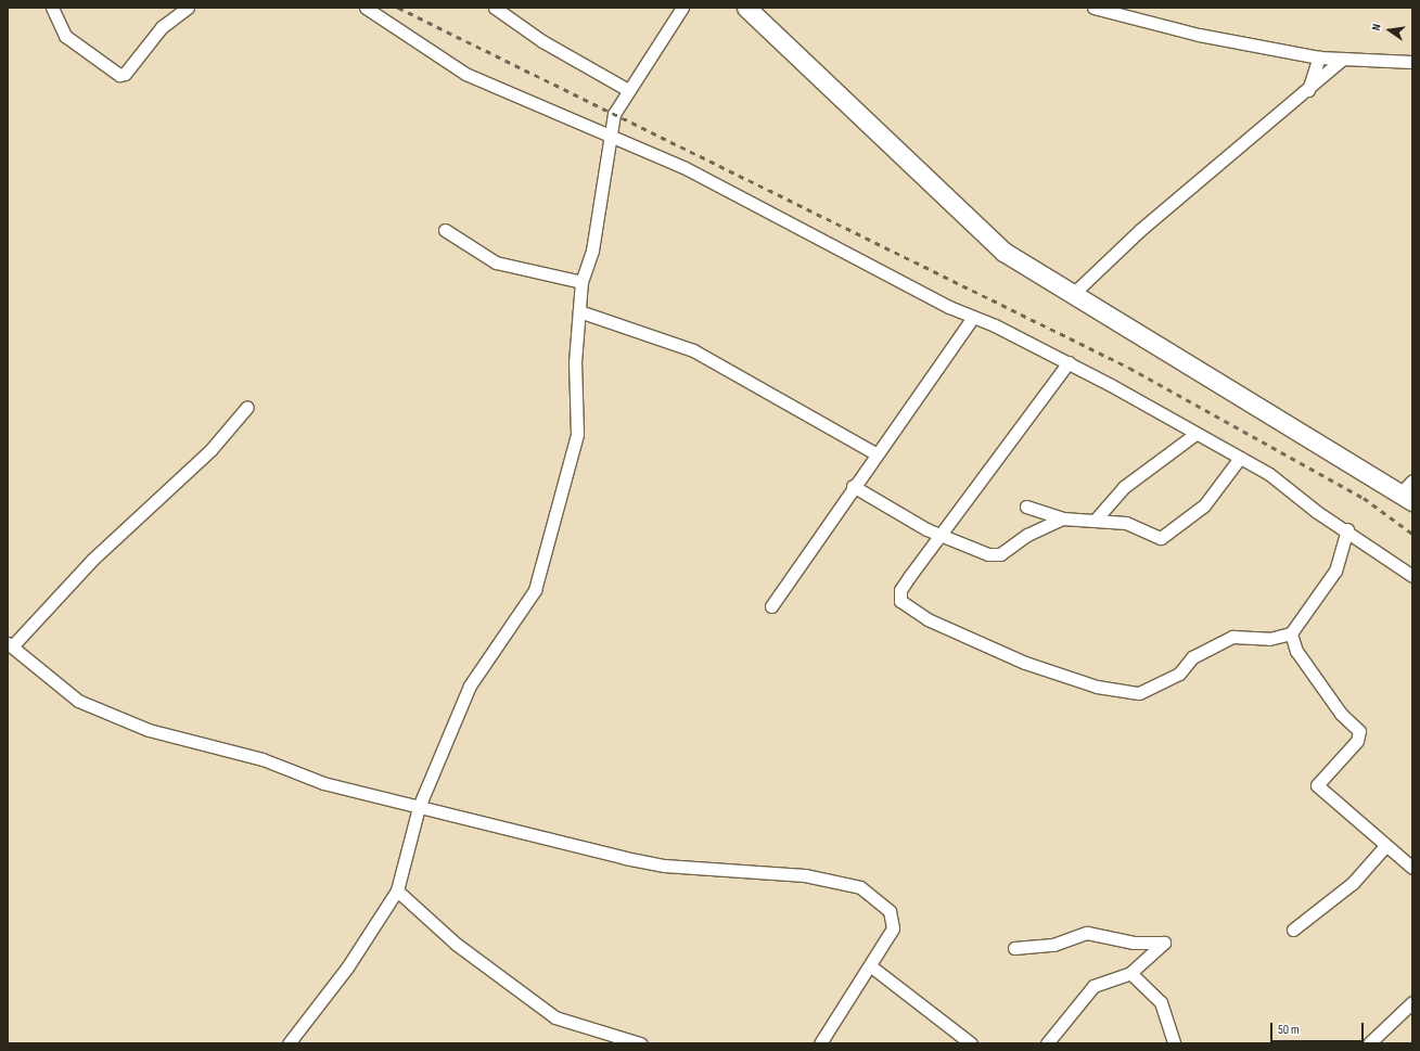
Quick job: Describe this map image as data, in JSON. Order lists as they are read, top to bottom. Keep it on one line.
{"scale_bar":"50 m","north":"left"}
